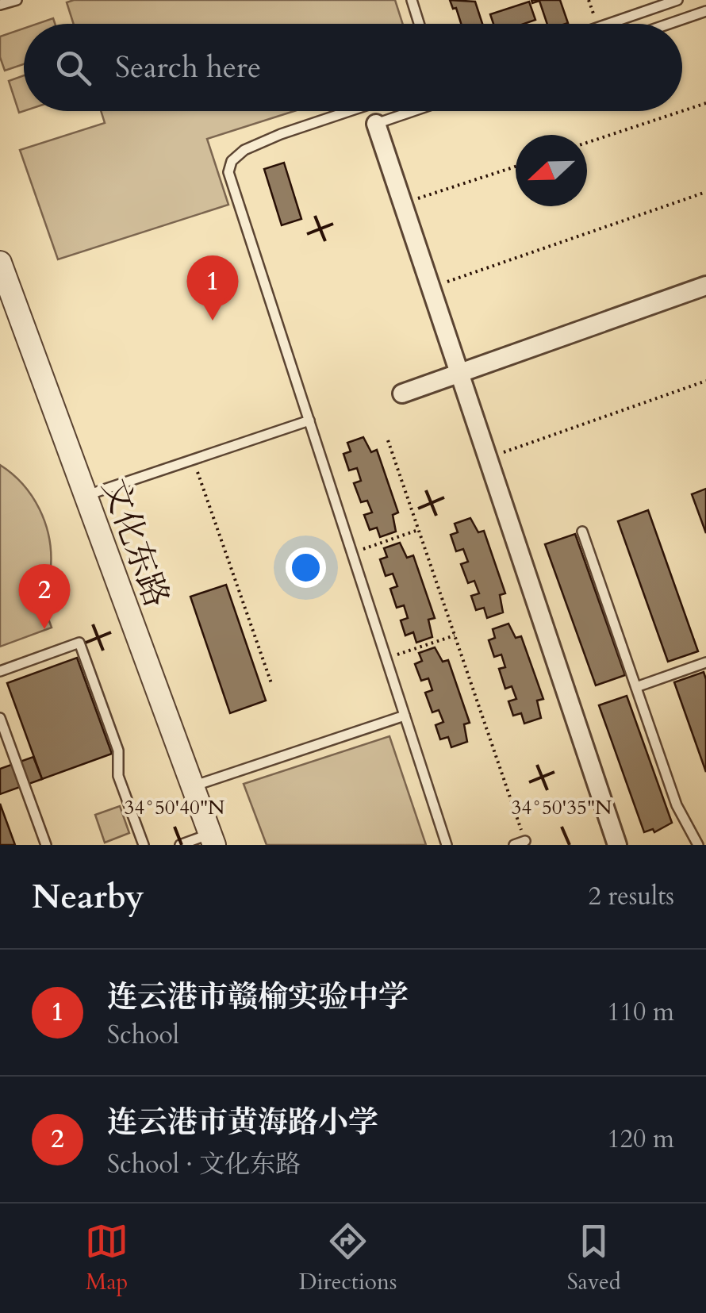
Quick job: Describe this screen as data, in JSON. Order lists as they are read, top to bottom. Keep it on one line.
{"streets":{"street":["文化东路"]},"north":"left","page":{"search":"Search here","pins":["1","2"],"heading":["Nearby","2 results"],"list":[{"mark":"1","name":"连云港市赣榆实验中学","note":"School","value":"110 m"},{"mark":"2","name":"连云港市黄海路小学","note":"School · 文化东路","value":"120 m"}],"nav":["Map","Directions","Saved"]},"coordinates":["34°50'40\"N","34°50'35\"N"]}
